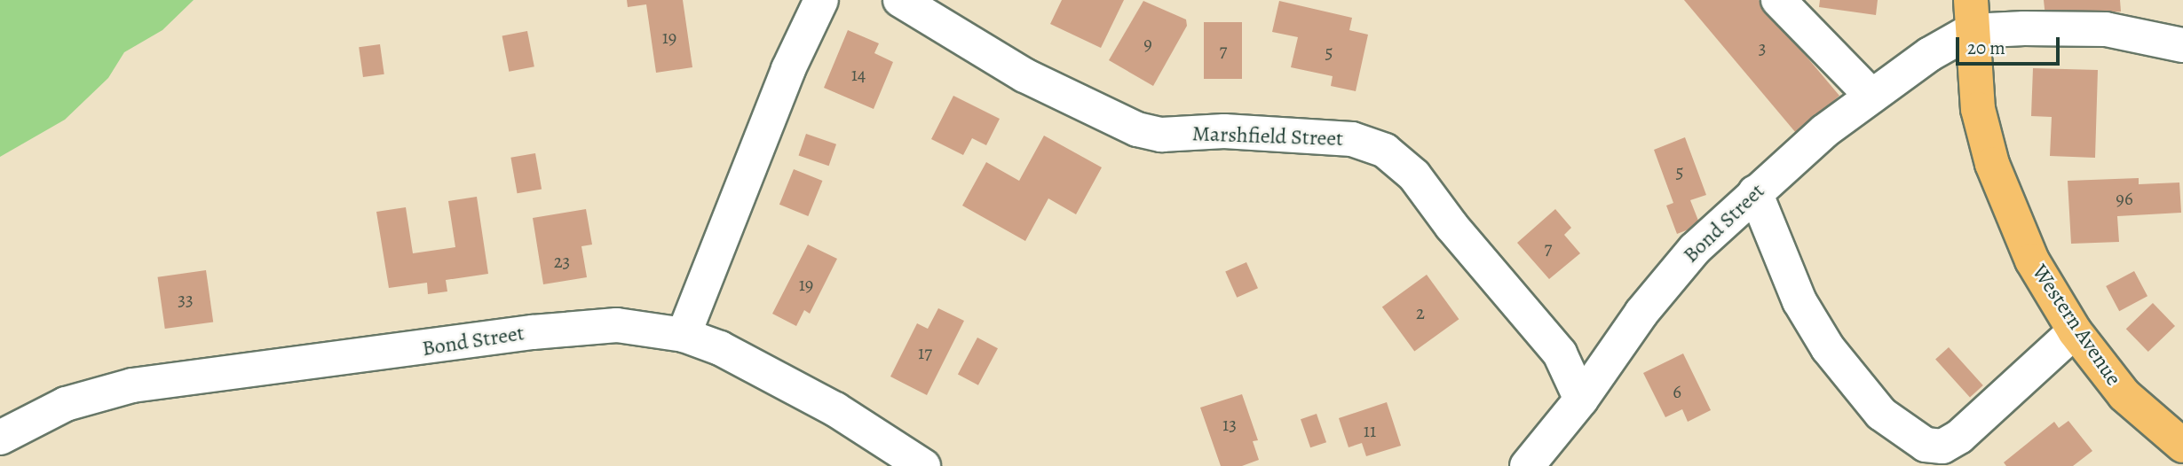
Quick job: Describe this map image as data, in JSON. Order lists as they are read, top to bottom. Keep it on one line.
{"streets":{"main road":["Western Avenue"],"street":["Marshfield Street","Bond Street"]},"crossings":[["Marshfield Street","Bond Street"],["Bond Street","Western Avenue"]],"house_numbers":["19","9","3","7","5","14","5","96","7","23","19","33","2","17","6","13","11"],"scale_bar":"20 m"}
